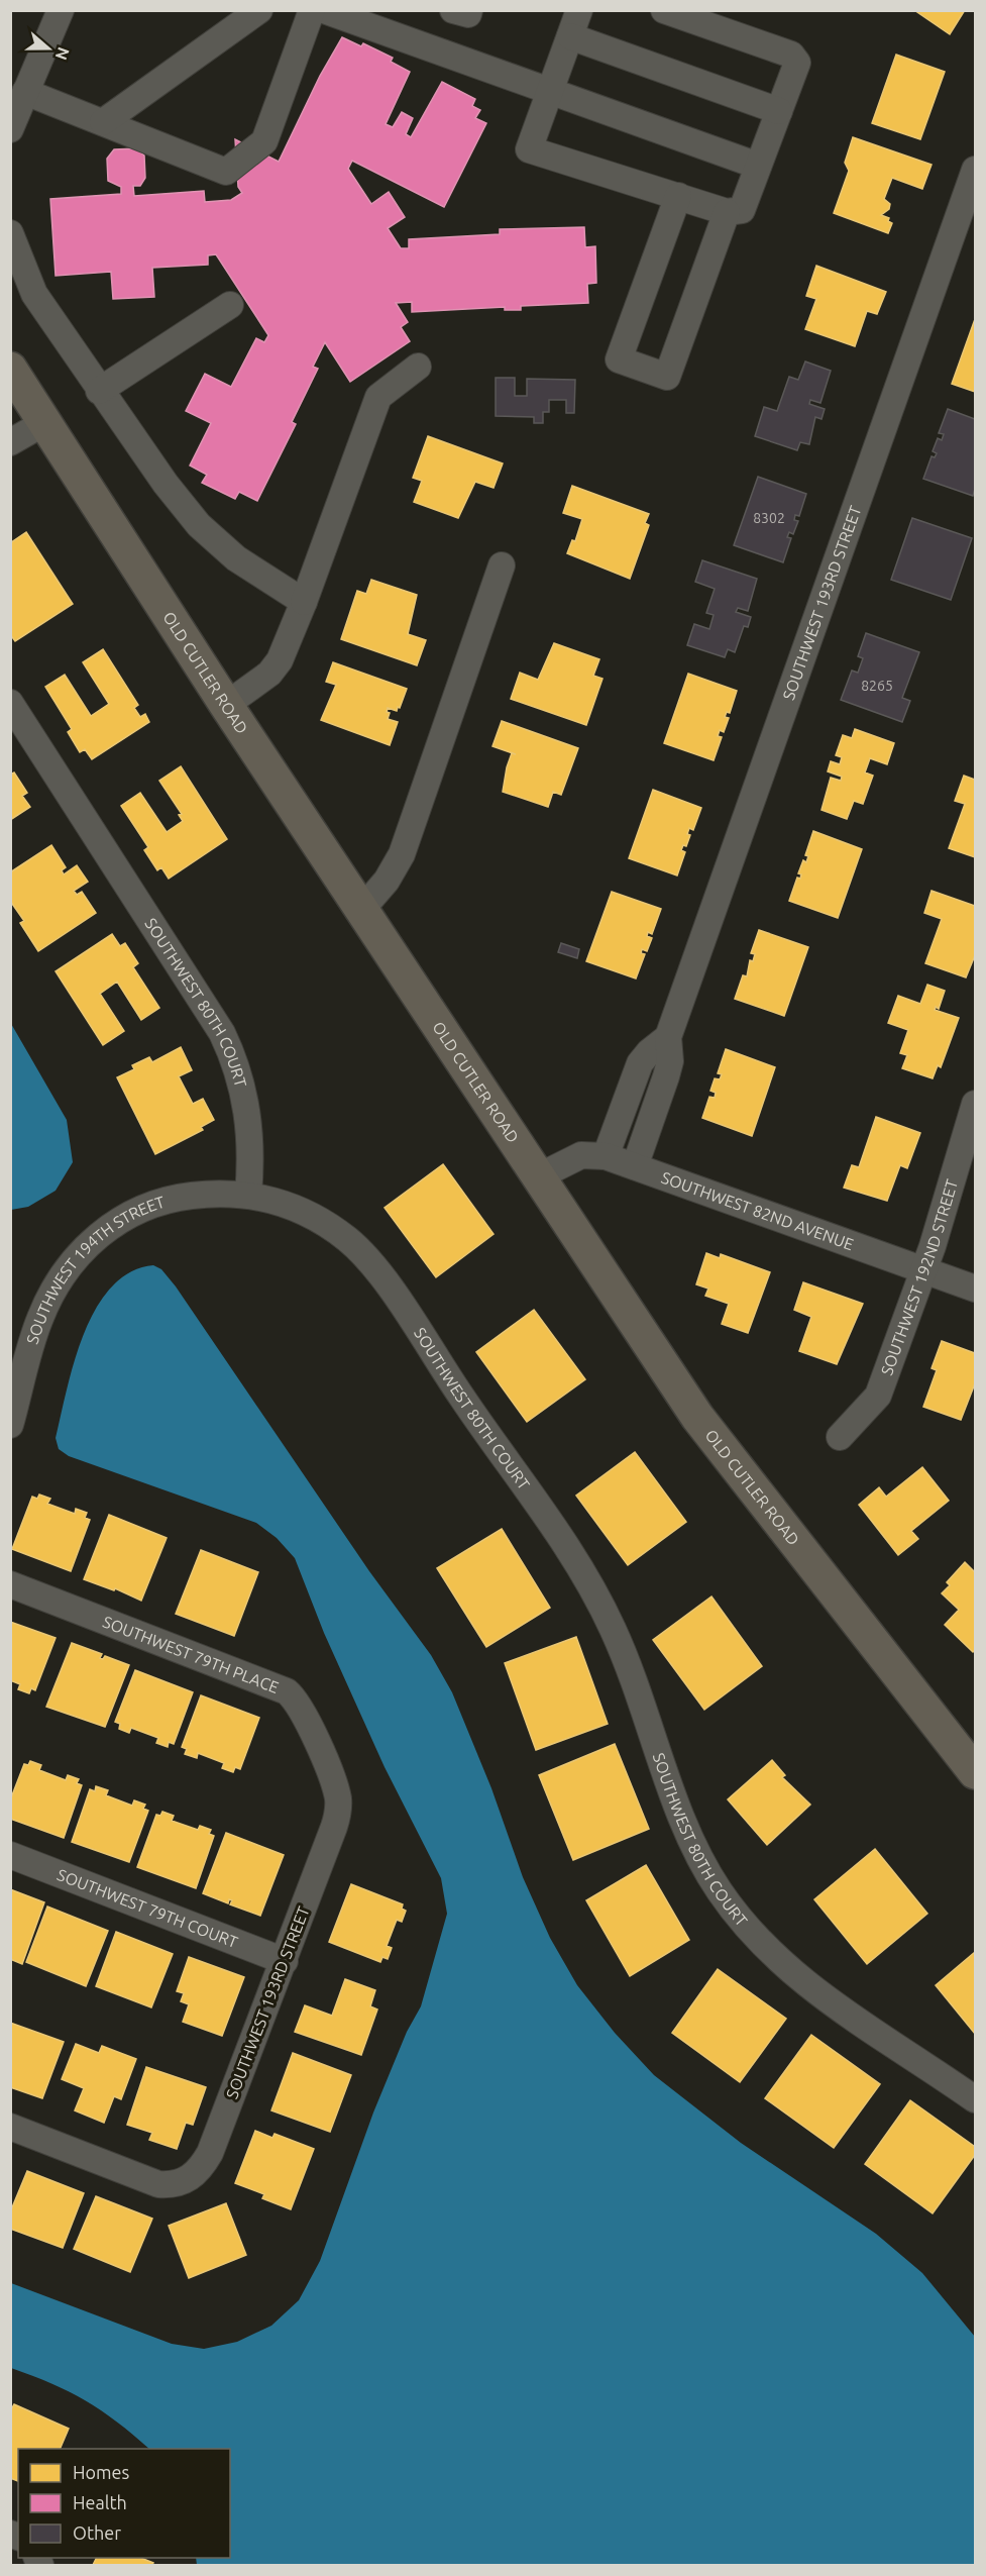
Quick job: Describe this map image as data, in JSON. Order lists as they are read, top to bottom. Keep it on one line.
{"streets":{"main road":["OLD CUTLER ROAD"],"street":["SOUTHWEST 193RD STREET","SOUTHWEST 80TH COURT","SOUTHWEST 82ND AVENUE","SOUTHWEST 194TH STREET","SOUTHWEST 192ND STREET","SOUTHWEST 79TH PLACE","SOUTHWEST 79TH COURT"]},"crossings":[["SOUTHWEST 193RD STREET","SOUTHWEST 82ND AVENUE"],["SOUTHWEST 193RD STREET","SOUTHWEST 79TH PLACE"],["SOUTHWEST 193RD STREET","SOUTHWEST 79TH COURT"],["OLD CUTLER ROAD","SOUTHWEST 82ND AVENUE"],["SOUTHWEST 80TH COURT","SOUTHWEST 194TH STREET"],["SOUTHWEST 82ND AVENUE","SOUTHWEST 192ND STREET"]],"house_numbers":["8302","8265"],"legend":["Homes","Health","Other"],"north":"right"}
